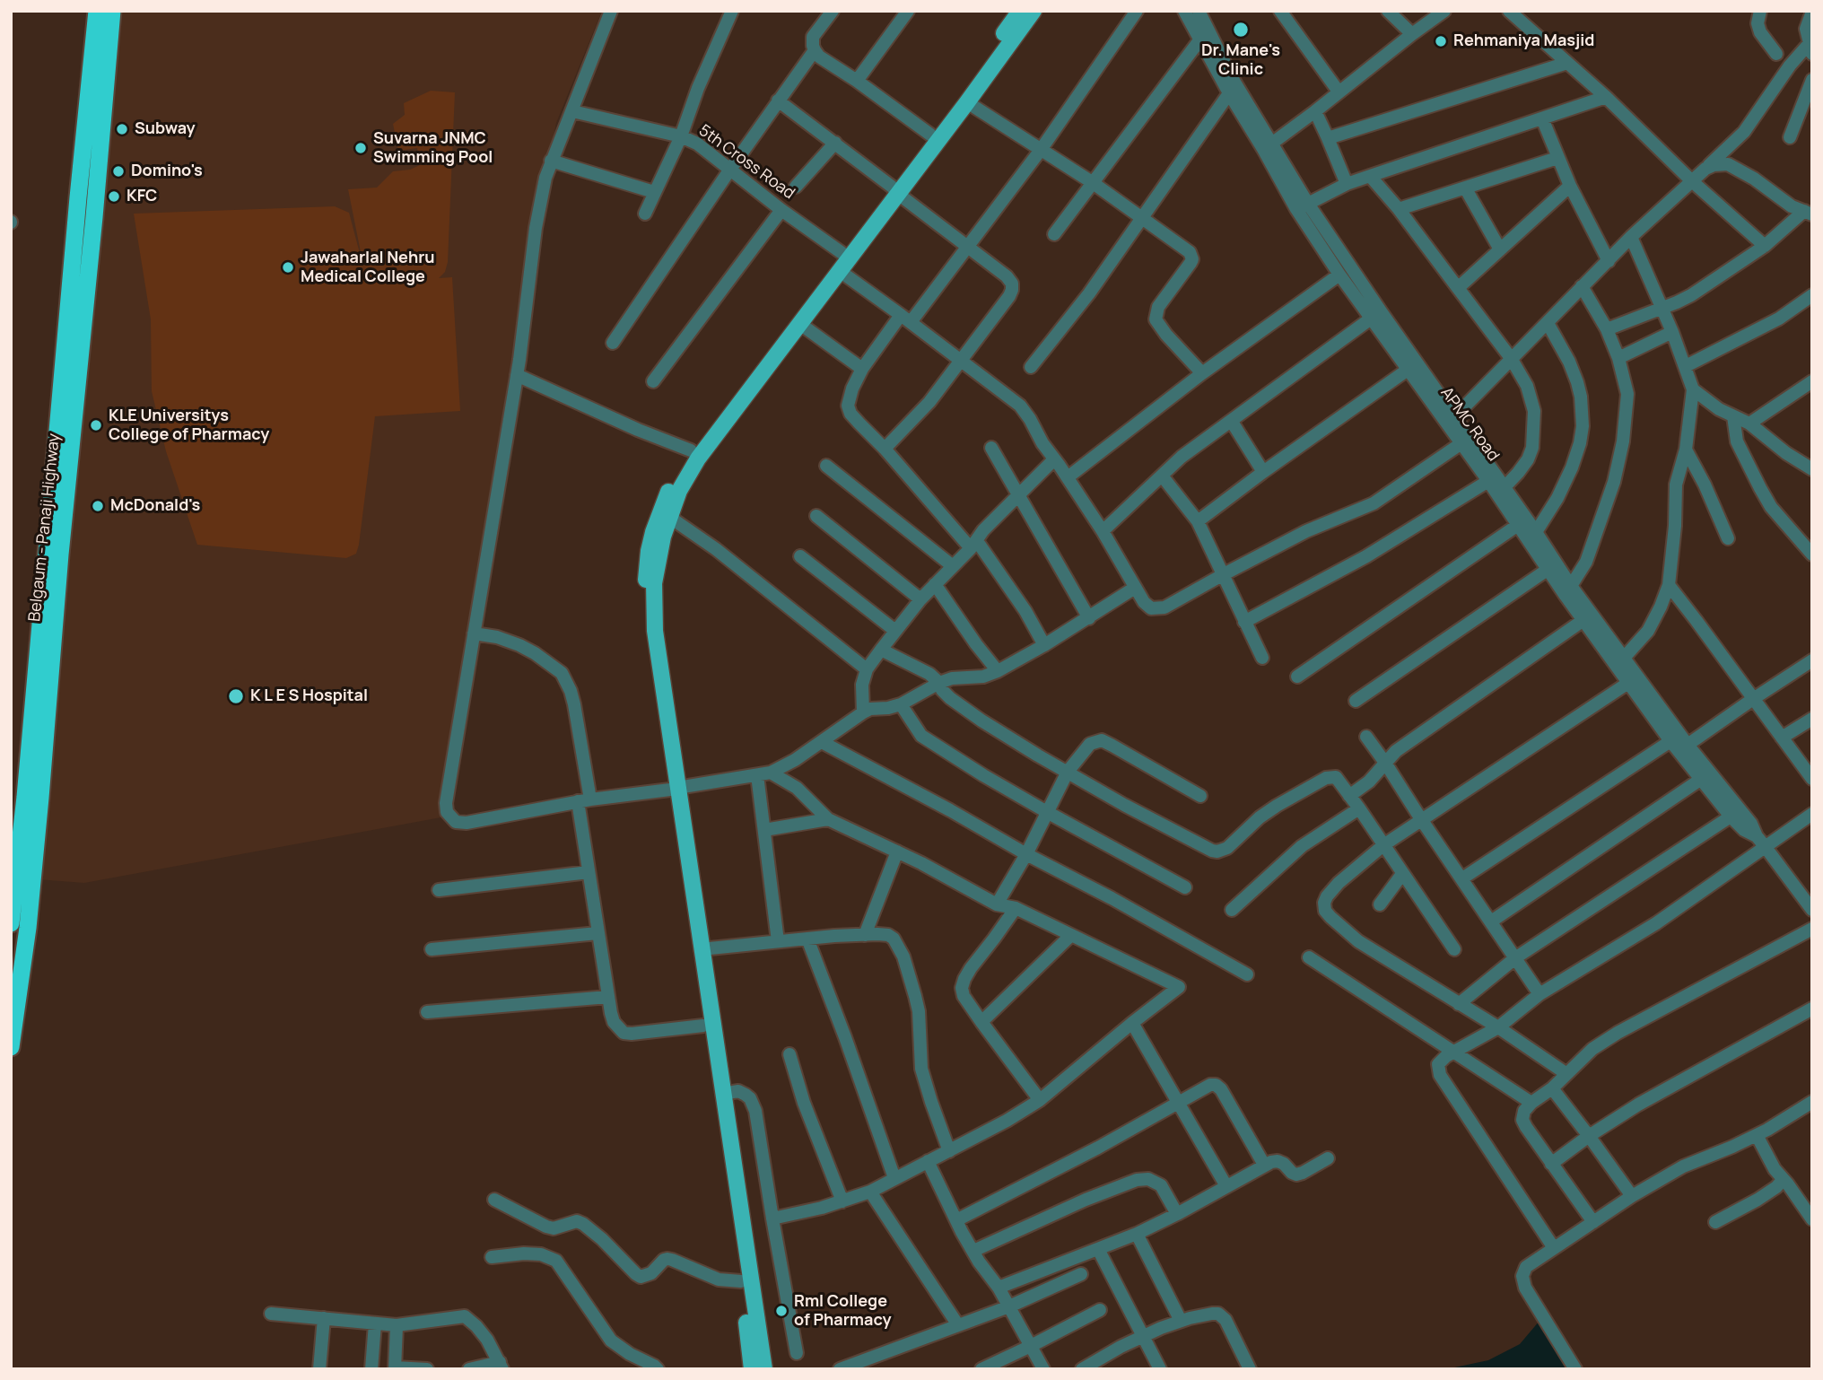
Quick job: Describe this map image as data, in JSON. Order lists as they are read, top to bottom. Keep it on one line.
{"streets":{"highway":["Belgaum - Panaji Highway"],"street":["5th Cross Road","APMC Road"]},"places":["Dr. Mane's Clinic","Rehmaniya Masjid","Subway","Suvarna JNMC Swimming Pool","Domino's","KFC","Jawaharlal Nehru Medical College","KLE Universitys College of Pharmacy","McDonald's","K L E S Hospital","Rml College of Pharmacy"]}
